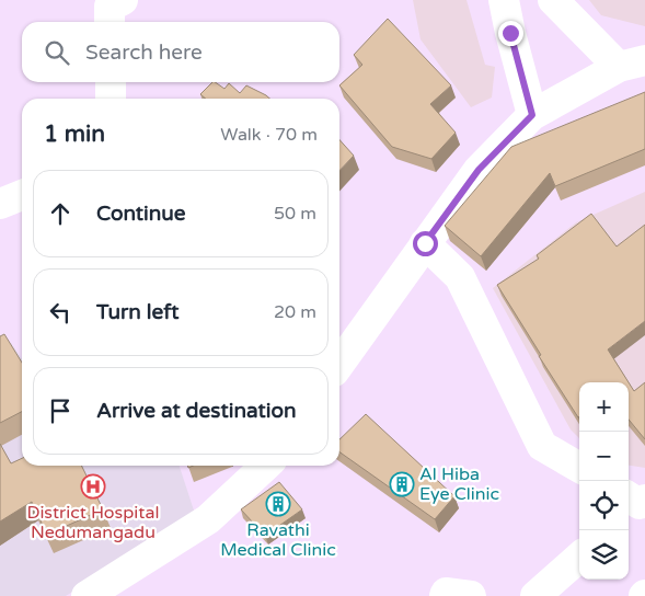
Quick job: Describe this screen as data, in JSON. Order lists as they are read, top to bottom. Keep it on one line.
{"places":{"building":["Al Hiba Eye Clinic","Ravathi Medical Clinic"],"hospital":["District Hospital Nedumangadu"]},"page":{"search":"Search here","heading":["1 min","Walk · 70 m"],"list":[["Continue","50 m"],["Turn left","20 m"],"Arrive at destination"],"map_buttons":["+","−"]}}
